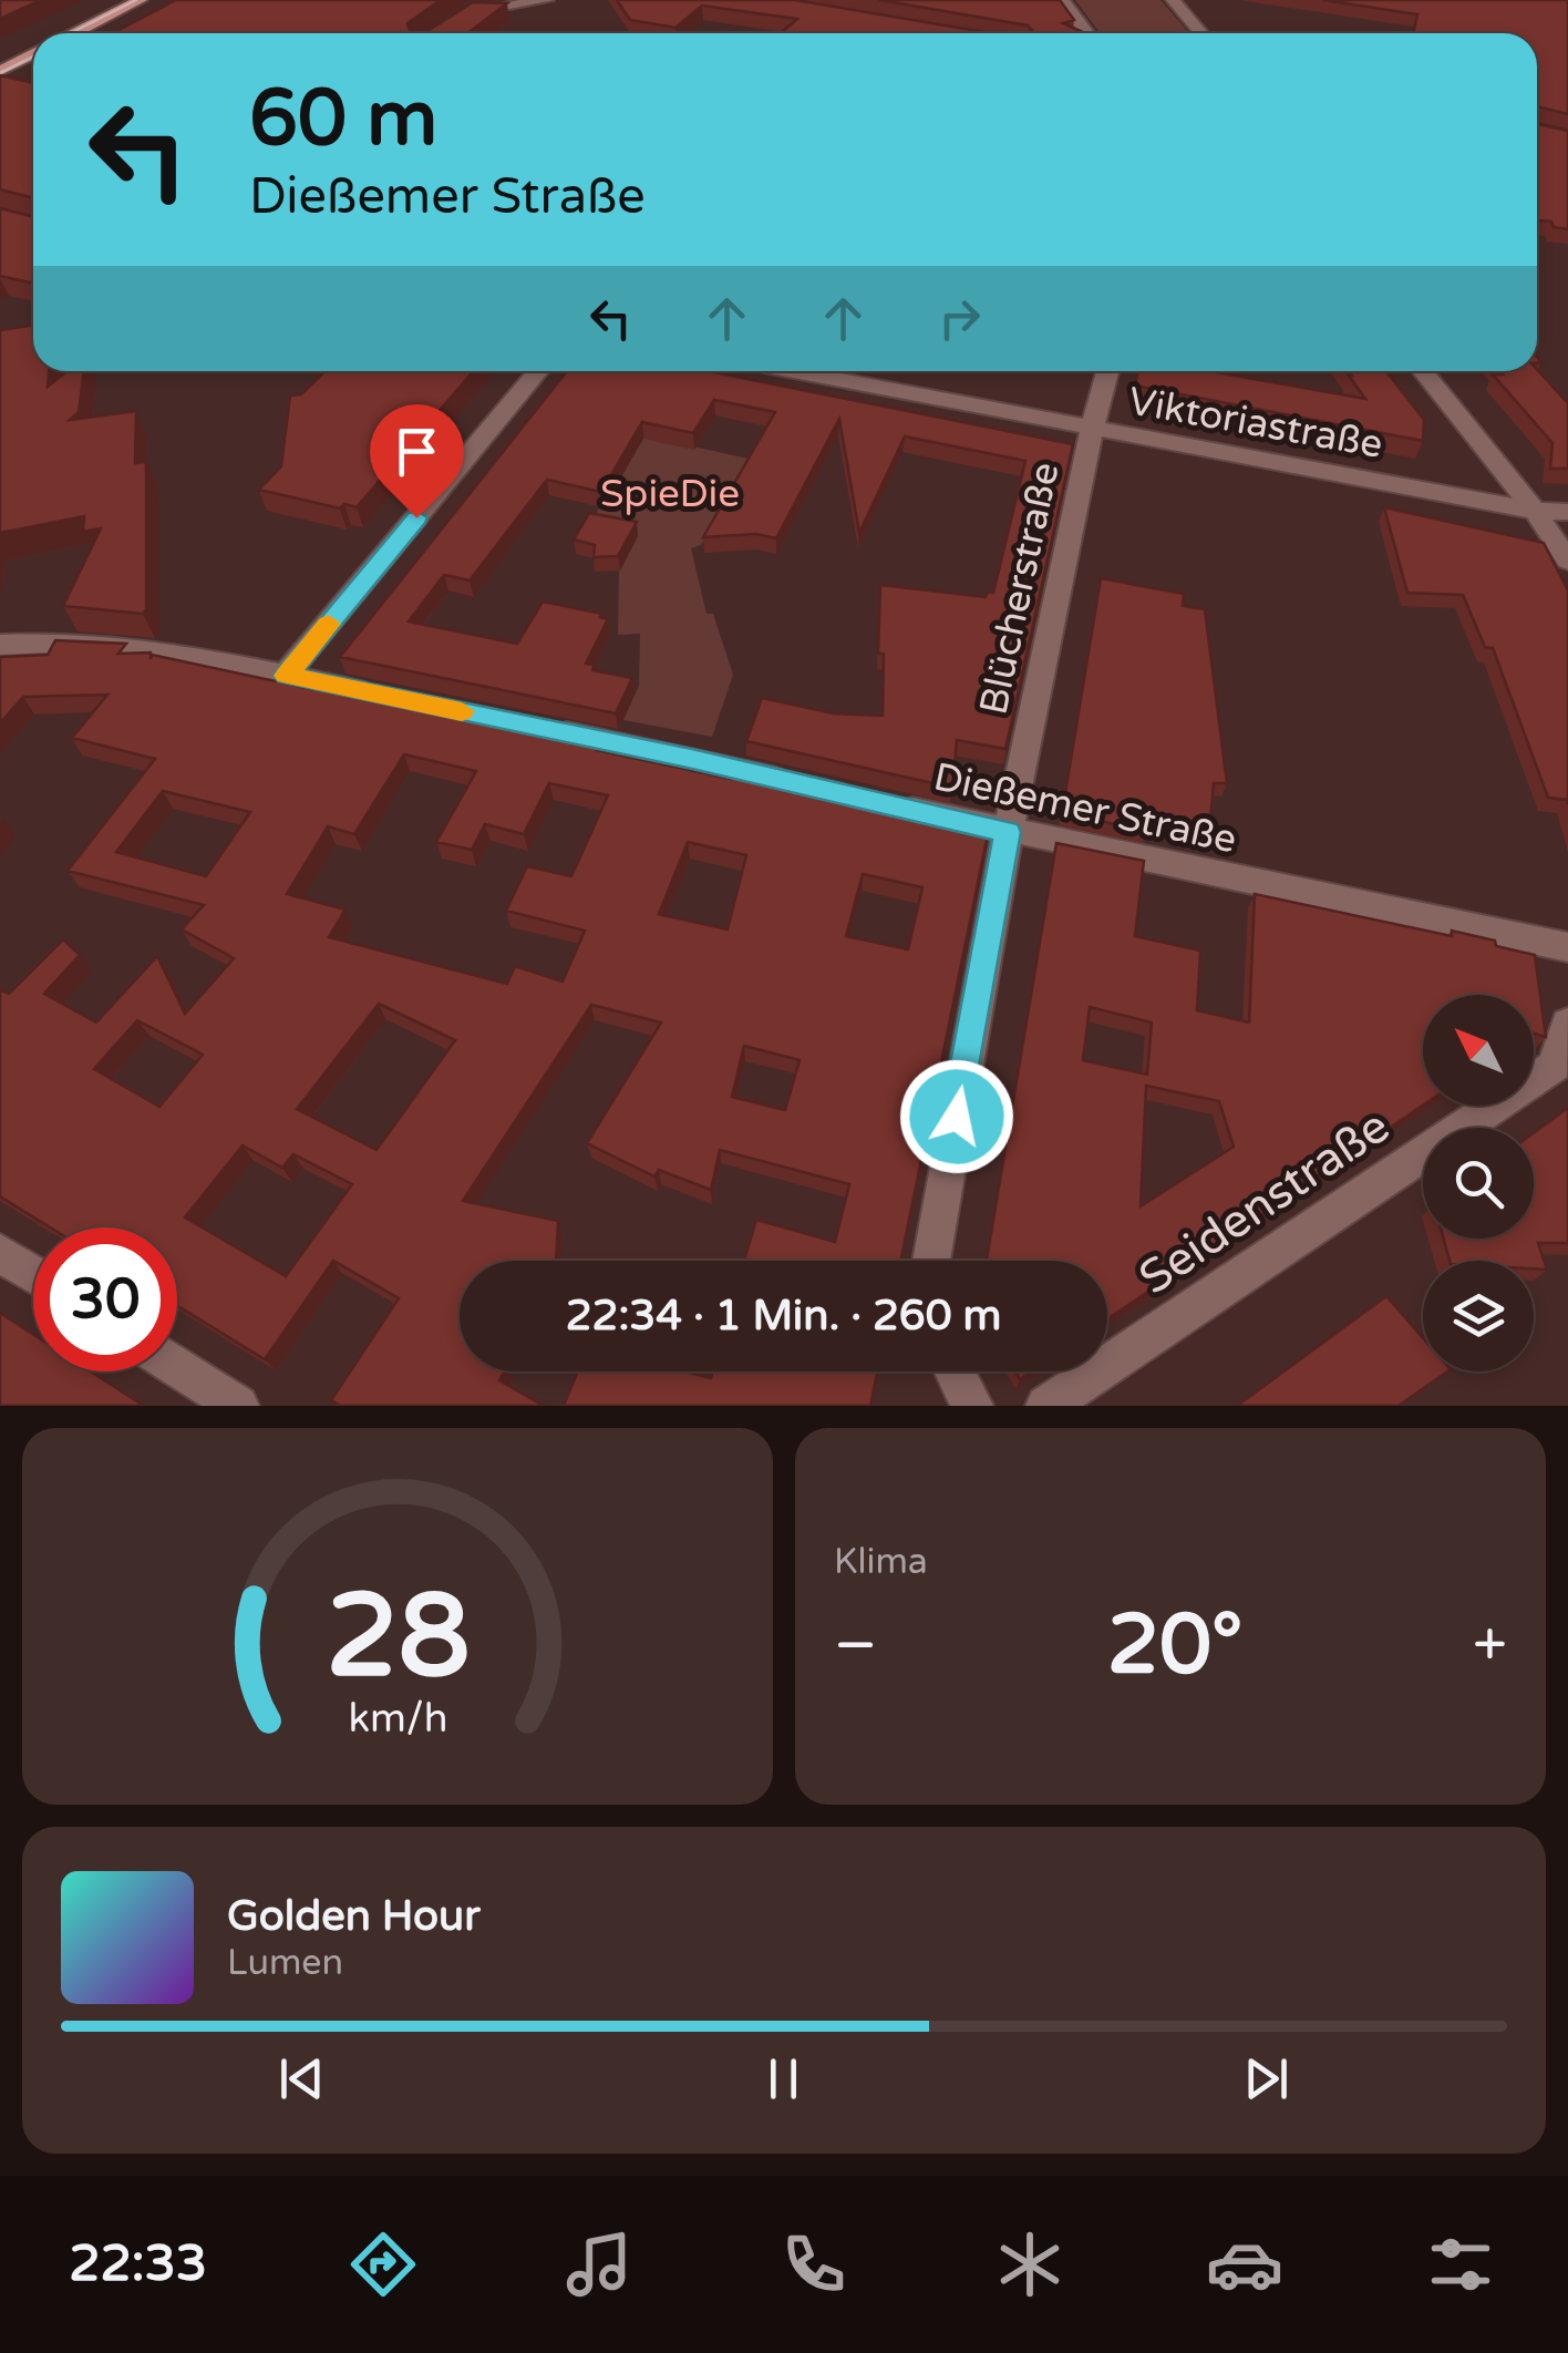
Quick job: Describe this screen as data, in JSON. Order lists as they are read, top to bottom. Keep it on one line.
{"streets":{"street":["Viktoriastraße","Blücherstraße","Dießemer Straße","Seidenstraße"]},"crossings":[["Viktoriastraße","Blücherstraße"],["Blücherstraße","Dießemer Straße"]],"parks":["SpieDie"],"north":"top left","page":{"turn":["60 m","Dießemer Straße"],"limit":"30","trip":"22:34 · 1 Min. · 260 m","tile":"Klima","heat":["−","20°","+"],"song":["Golden Hour","Lumen"],"tabs":"22:33","gauge":["28","km/h"]}}
